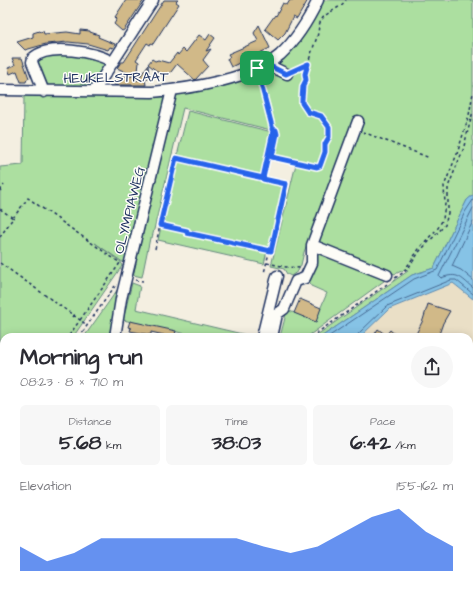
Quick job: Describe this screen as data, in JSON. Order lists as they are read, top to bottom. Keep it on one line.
{"streets":{"street":["HEUKELSTRAAT","OLYMPIAWEG"]},"crossings":[["HEUKELSTRAAT","OLYMPIAWEG"]],"page":{"heading":["Morning run","08:23 · 8 × 710 m"],"stats":[["Distance","5.68 km"],["Time","38:03"],["Pace","6:42 /km"]],"chart":["Elevation","155–162 m"]}}
